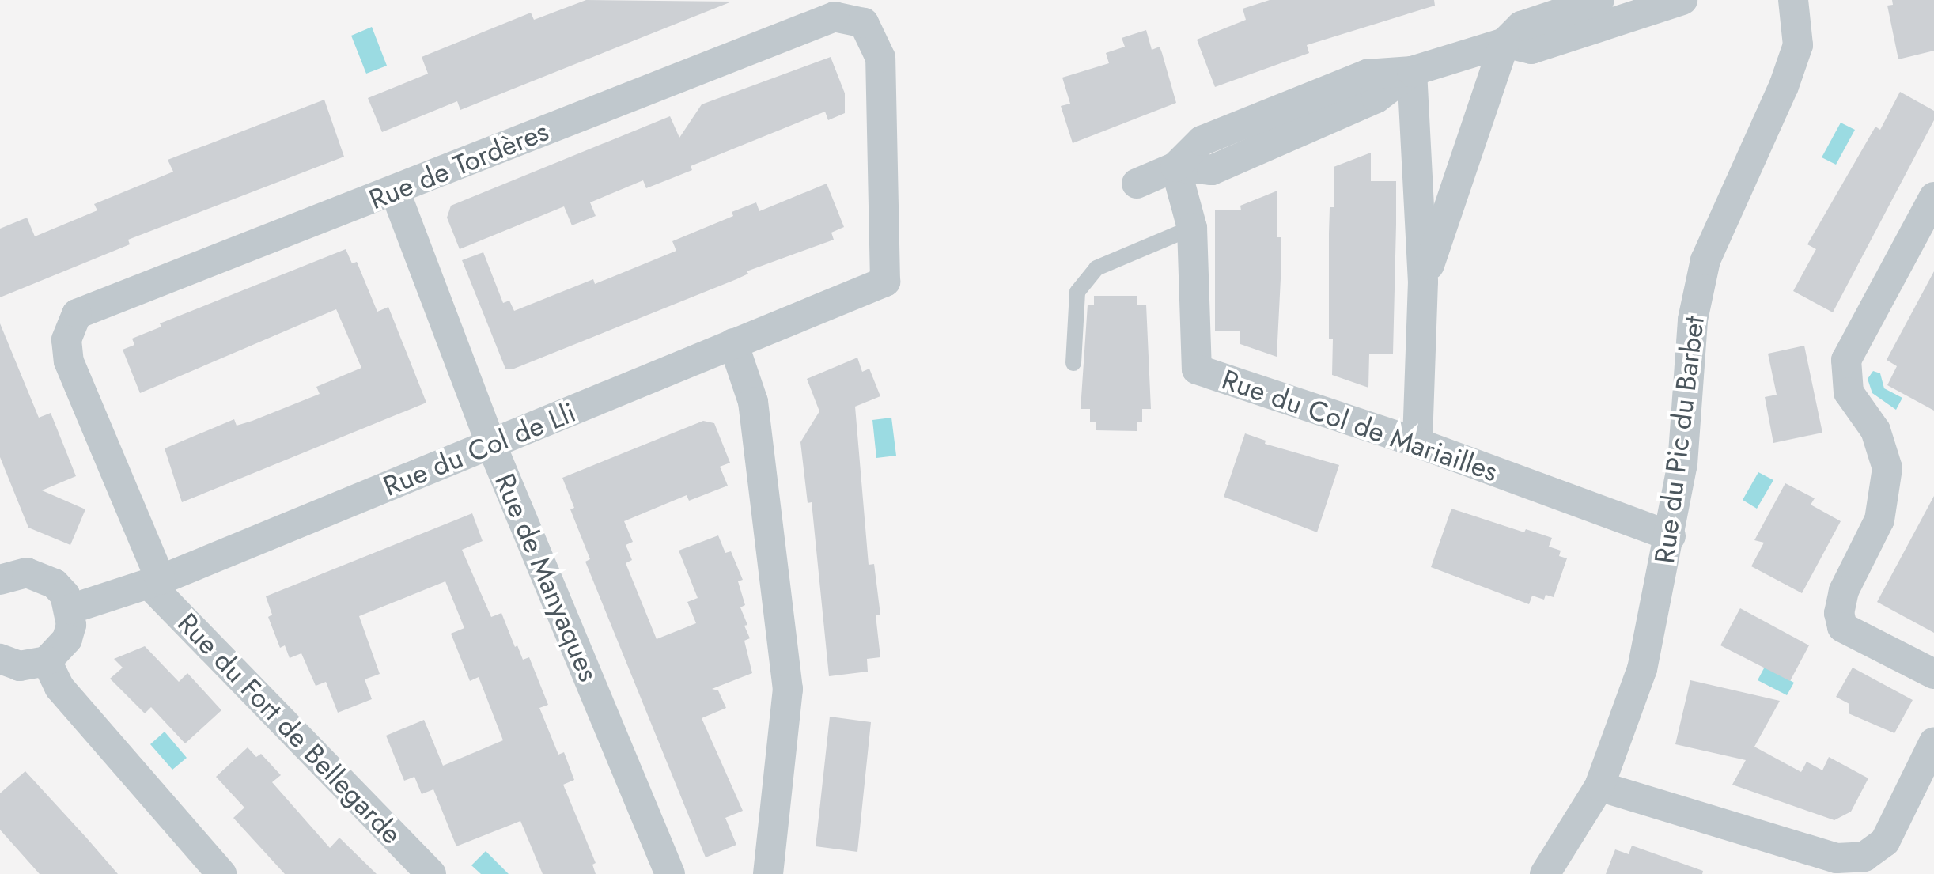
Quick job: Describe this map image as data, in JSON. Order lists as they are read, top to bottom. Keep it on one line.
{"streets":{"street":["Rue de Tordères","Rue du Col de Mariailles","Rue du Pic du Barbet","Rue du Col de Lli","Rue de Manyaques","Rue du Fort de Bellegarde"]},"crossings":[["Rue de Tordères","Rue du Col de Lli"],["Rue de Tordères","Rue de Manyaques"],["Rue de Tordères","Rue du Fort de Bellegarde"],["Rue du Col de Mariailles","Rue du Pic du Barbet"],["Rue du Col de Lli","Rue de Manyaques"],["Rue du Col de Lli","Rue du Fort de Bellegarde"]]}
